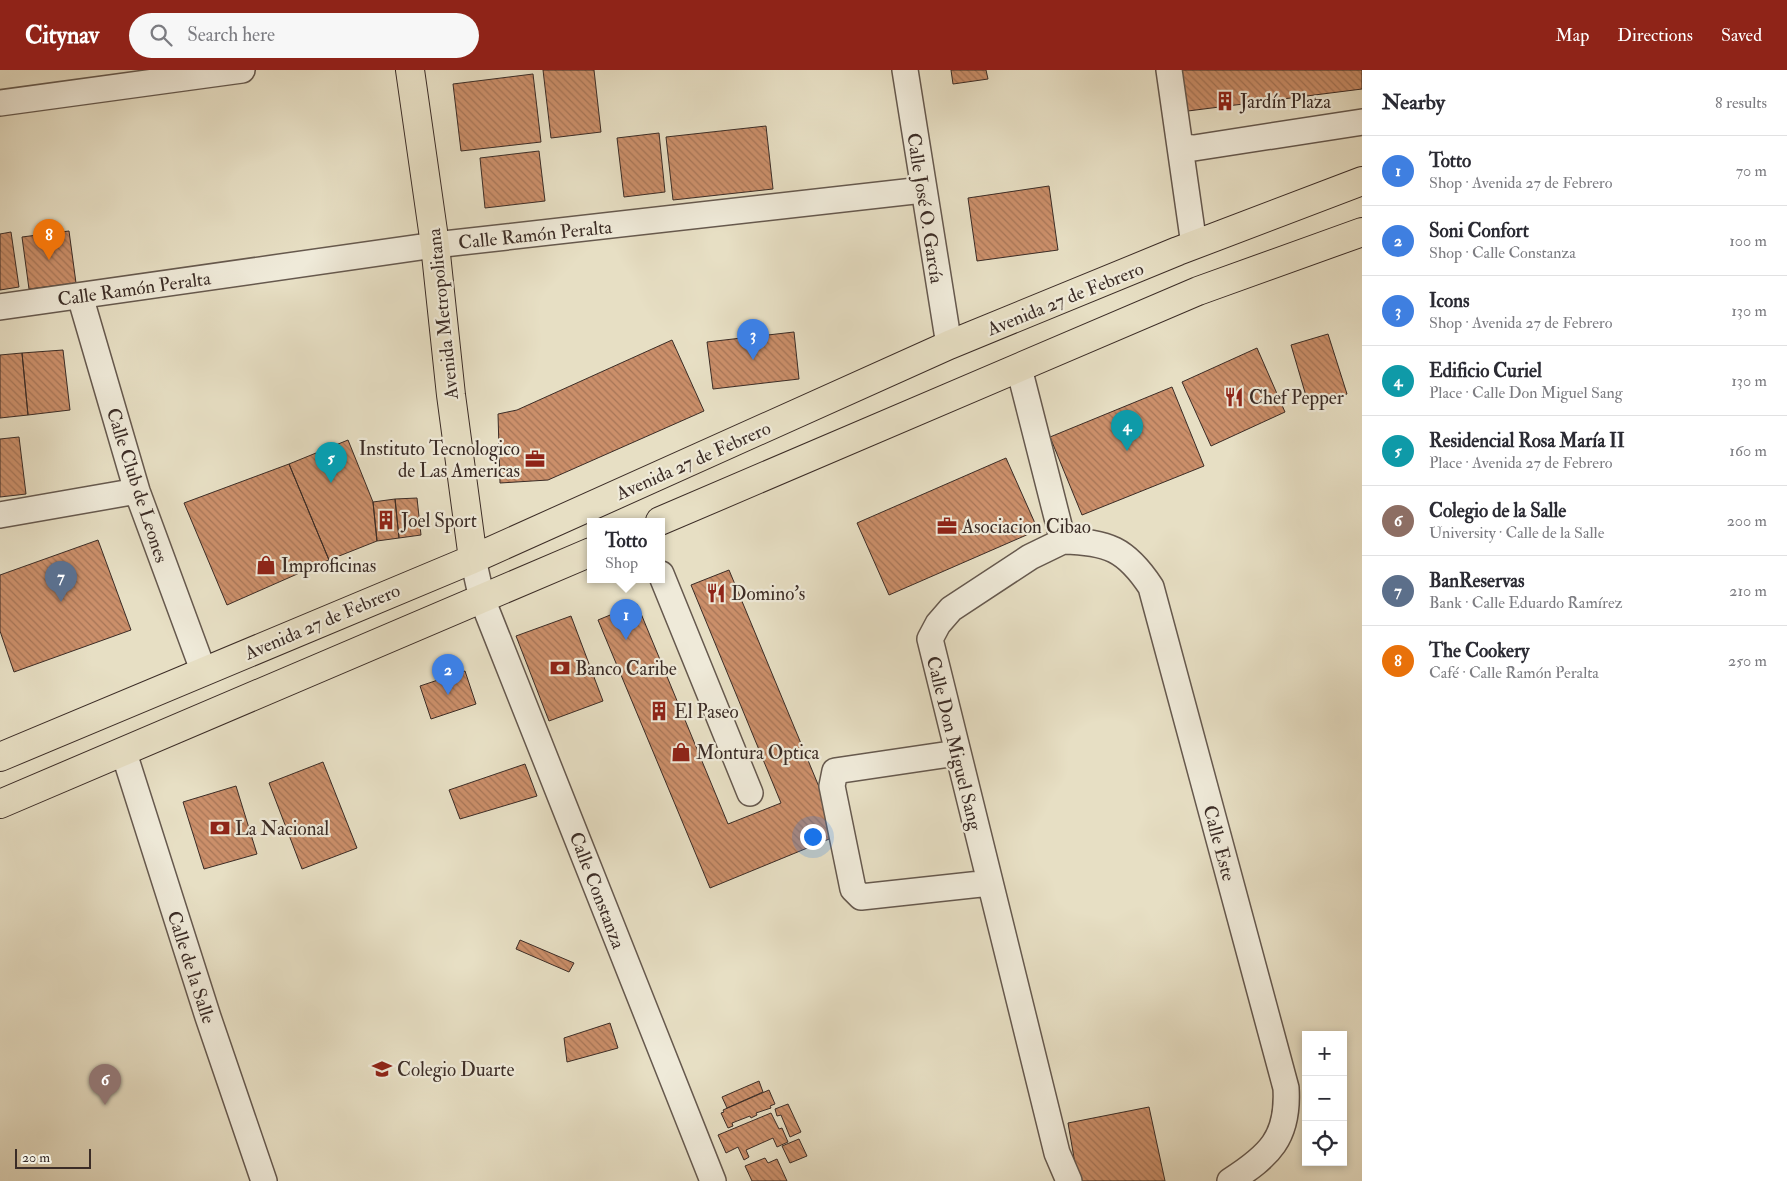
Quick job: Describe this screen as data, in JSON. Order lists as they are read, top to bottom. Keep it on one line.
{"streets":{"main road":["Avenida 27 de Febrero","Avenida Metropolitana"],"street":["Calle José O. García","Calle Ramón Peralta","Calle Club de Leones","Calle Don Miguel Sang","Calle Este","Calle Constanza","Calle de la Salle"]},"crossings":[["Calle José O. García","Calle Ramón Peralta"],["Calle José O. García","Avenida 27 de Febrero"],["Calle Ramón Peralta","Avenida Metropolitana"],["Calle Ramón Peralta","Calle Club de Leones"],["Avenida 27 de Febrero","Avenida Metropolitana"],["Avenida 27 de Febrero","Calle Club de Leones"],["Avenida 27 de Febrero","Calle Constanza"],["Avenida Metropolitana","Calle Constanza"],["Calle Don Miguel Sang","Calle Este"]],"places":{"building":["Jardín Plaza","Joel Sport","El Paseo"],"restaurant":["Chef Pepper","Domino's"],"office":["Instituto Tecnologico de Las Americas","Asociacion Cibao"],"shop":["Improficinas","Montura Optica"],"bank":["Banco Caribe","La Nacional"],"school or university":["Colegio Duarte"]},"scale_bar":"20 m","page":{"header":"Citynav","search":"Search here","nav":["Map","Directions","Saved"],"heading":["Nearby","8 results"],"list":[{"mark":"1","name":"Totto","note":"Shop · Avenida 27 de Febrero","value":"70 m"},{"mark":"2","name":"Soni Confort","note":"Shop · Calle Constanza","value":"100 m"},{"mark":"3","name":"Icons","note":"Shop · Avenida 27 de Febrero","value":"130 m"},{"mark":"4","name":"Edificio Curiel","note":"Place · Calle Don Miguel Sang","value":"130 m"},{"mark":"5","name":"Residencial Rosa María II","note":"Place · Avenida 27 de Febrero","value":"160 m"},{"mark":"6","name":"Colegio de la Salle","note":"University · Calle de la Salle","value":"200 m"},{"mark":"7","name":"BanReservas","note":"Bank · Calle Eduardo Ramírez","value":"210 m"},{"mark":"8","name":"The Cookery","note":"Café · Calle Ramón Peralta","value":"250 m"}],"pins":["8","3","4","5","7","1","2","6"],"popup":["Totto","Shop"],"map_buttons":["+","−"],"scale":"20 m"}}
